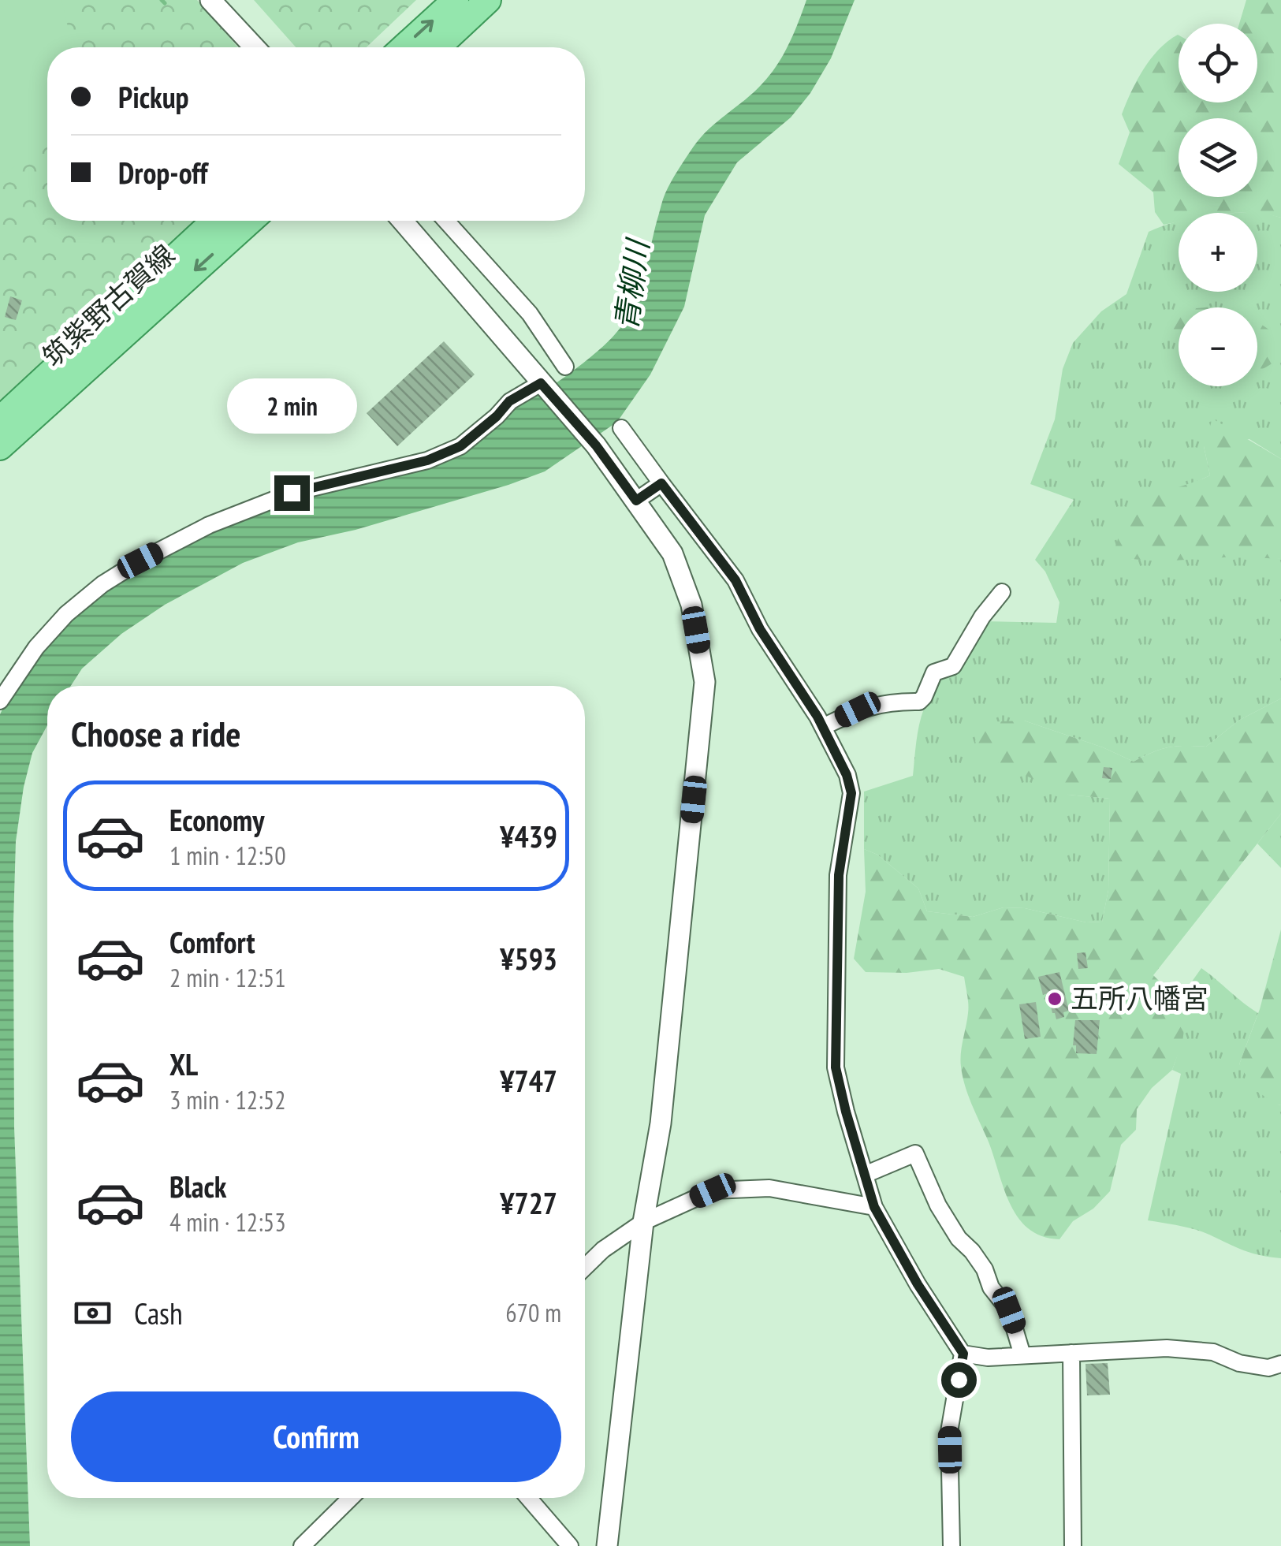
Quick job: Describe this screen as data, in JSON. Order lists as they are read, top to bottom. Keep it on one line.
{"streets":{"main road":["筑紫野古賀線"]},"water":["青柳川"],"places":["五所八幡宮"],"page":{"map_buttons":["+","−"],"banner":["Pickup","Drop-off"],"bubble":"2 min","heading":"Choose a ride","list":[{"name":"Economy","note":"1 min · 12:50","value":"¥439"},{"name":"Comfort","note":"2 min · 12:51","value":"¥593"},{"name":"XL","note":"3 min · 12:52","value":"¥747"},{"name":"Black","note":"4 min · 12:53","value":"¥727"}],"pay":["Cash","670 m"],"buttons":"Confirm"}}
